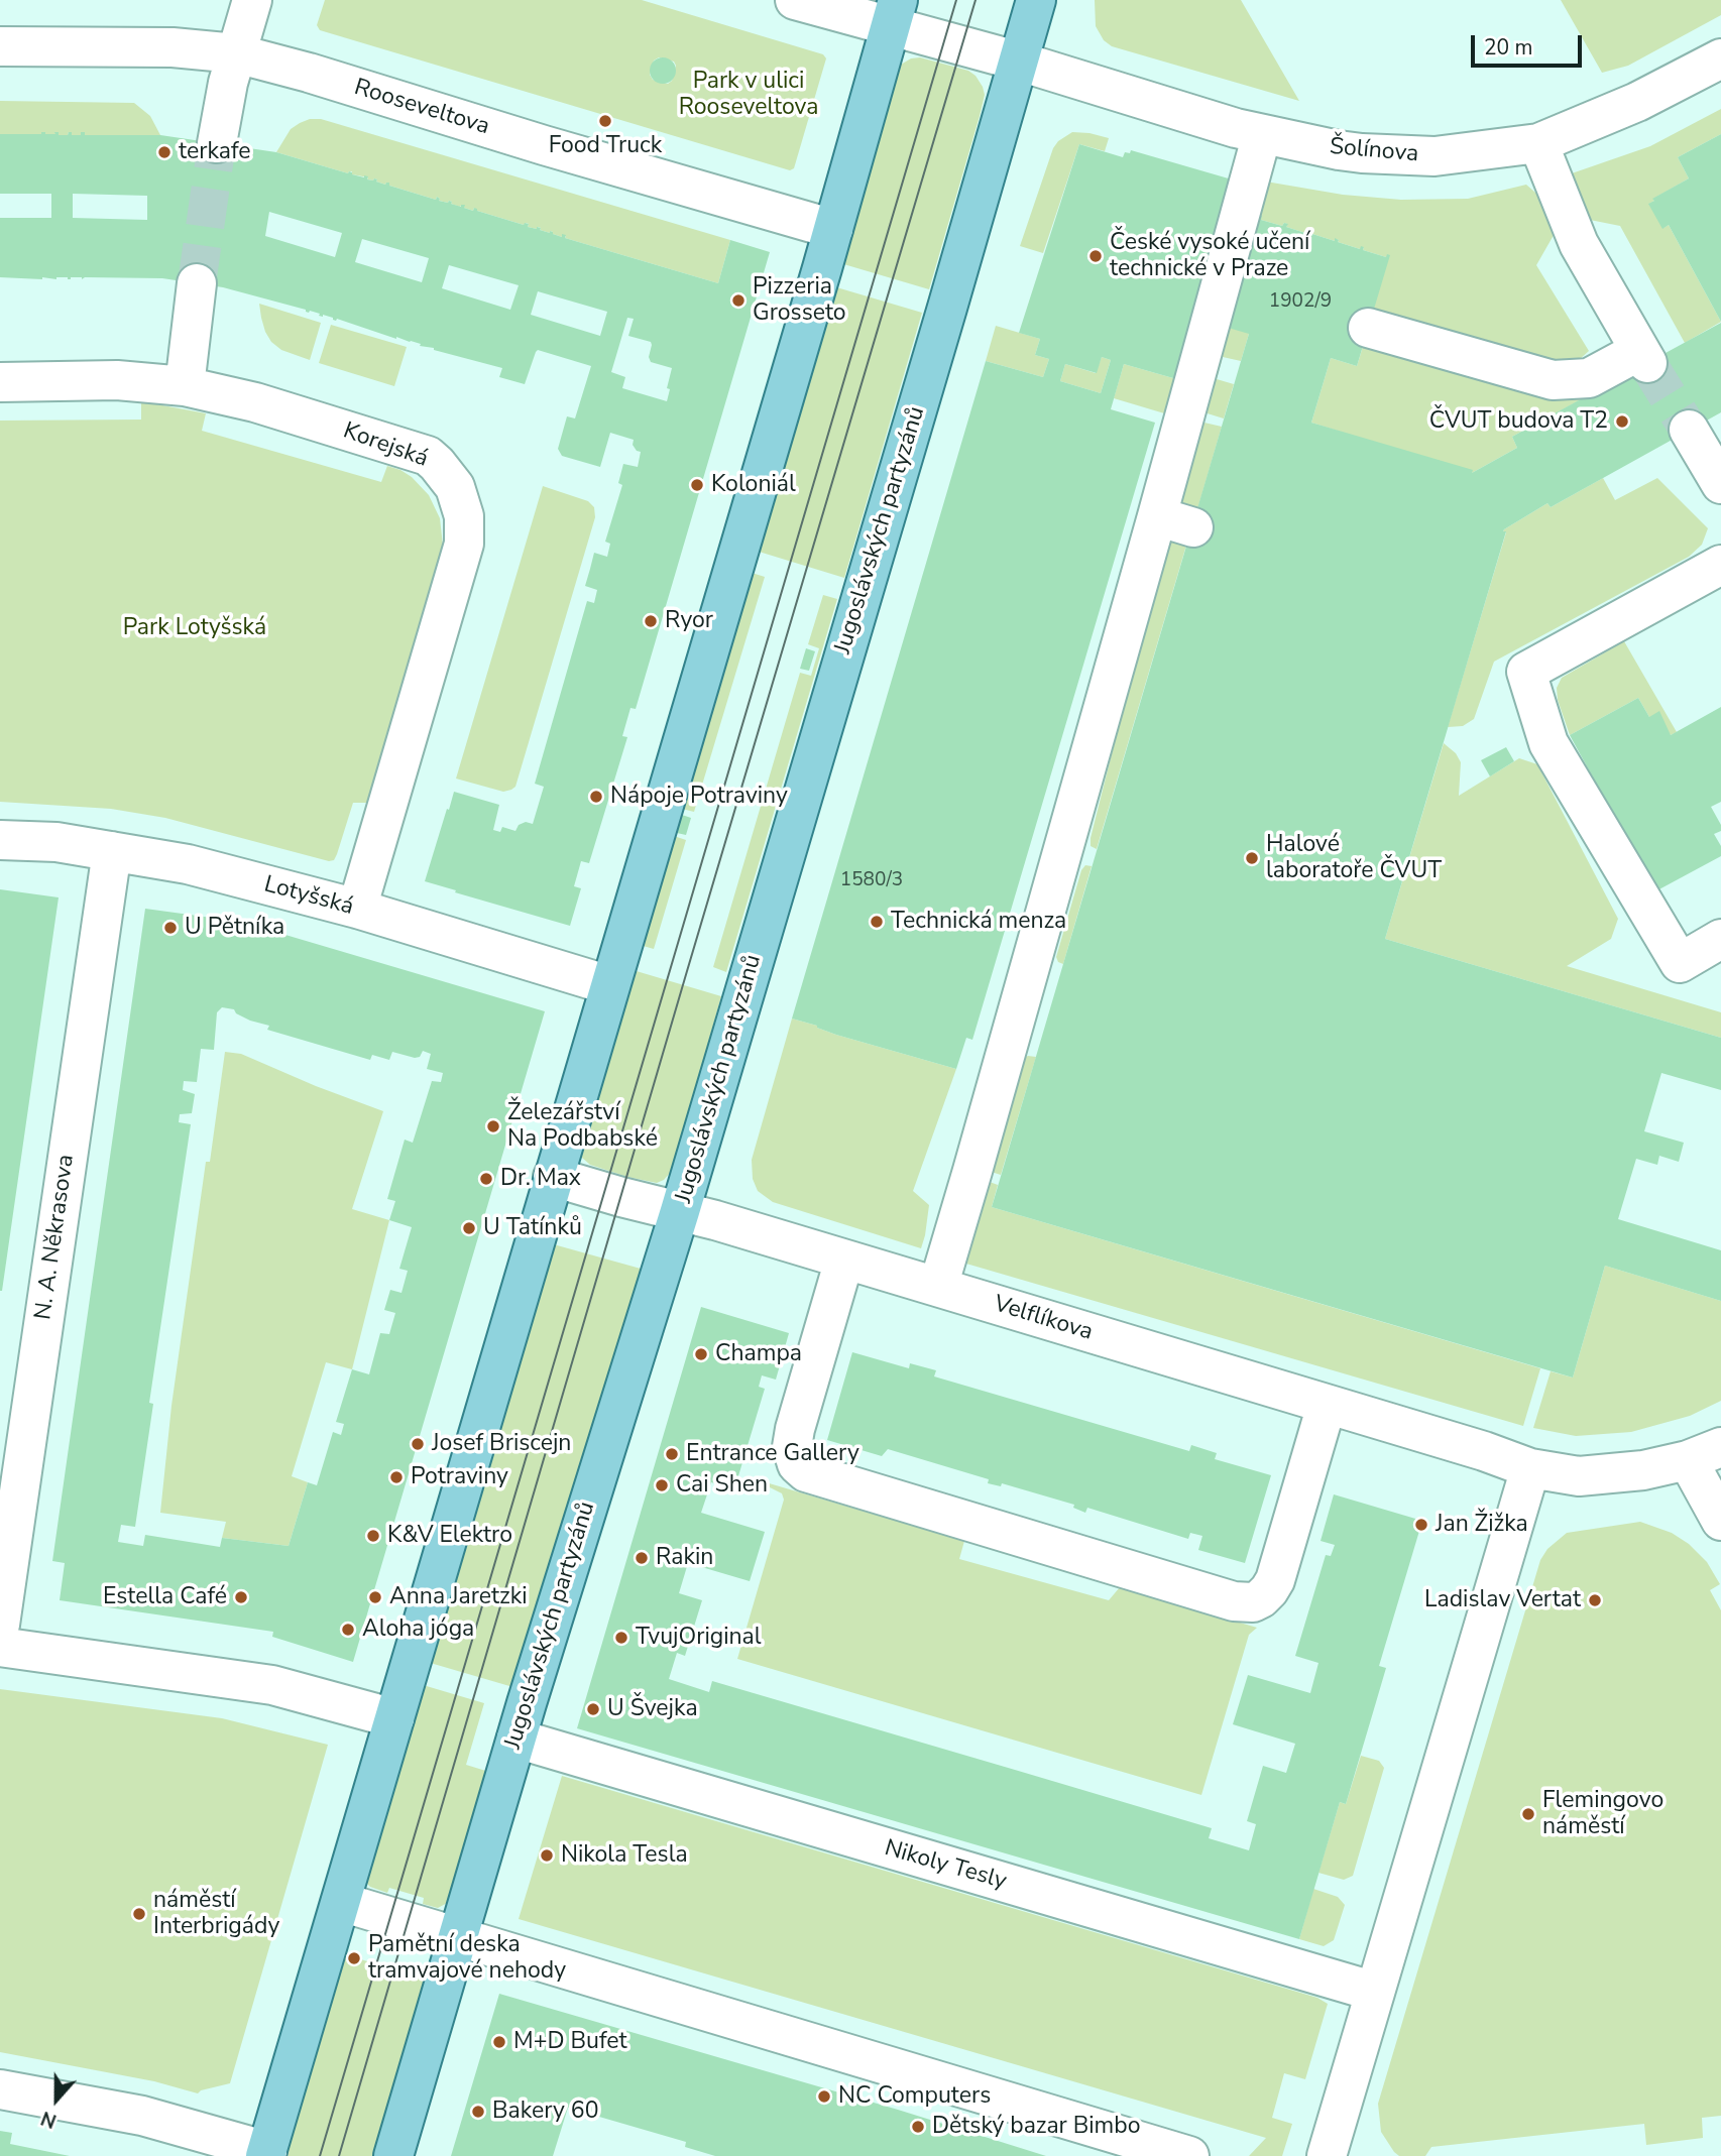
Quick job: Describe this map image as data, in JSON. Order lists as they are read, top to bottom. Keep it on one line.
{"streets":{"main road":["Jugoslávských partyzánů"],"street":["Rooseveltova","Šolínova","Korejská","Lotyšská","N. A. Někrasova","Velflíkova","Nikoly Tesly"]},"crossings":[["Šolínova","Jugoslávských partyzánů"],["Korejská","Lotyšská"],["Jugoslávských partyzánů","Velflíkova"],["Jugoslávských partyzánů","Nikoly Tesly"],["Lotyšská","N. A. Někrasova"]],"parks":["Park v ulici Rooseveltova","Park Lotyšská"],"places":["Food Truck","terkafe","České vysoké učení technické v Praze","Pizzeria Grosseto","ČVUT budova T2","Koloniál","Ryor","Nápoje Potraviny","Halové laboratoře ČVUT","Technická menza","U Pětníka","Železářství Na Podbabské","Dr. Max","U Tatínků","Champa","Josef Briscejn","Entrance Gallery","Potraviny","Cai Shen","Jan Žižka","K&V Elektro","Rakin","Estella Café","Anna Jaretzki","Ladislav Vertat","Aloha jóga","TvujOriginal","U Švejka","Flemingovo náměstí","Nikola Tesla","náměstí Interbrigády","Pamětní deska tramvajové nehody","M+D Bufet","NC Computers","Bakery 60","Dětský bazar Bimbo"],"house_numbers":["1902/9","1580/3"],"scale_bar":"20 m","north":"bottom"}
